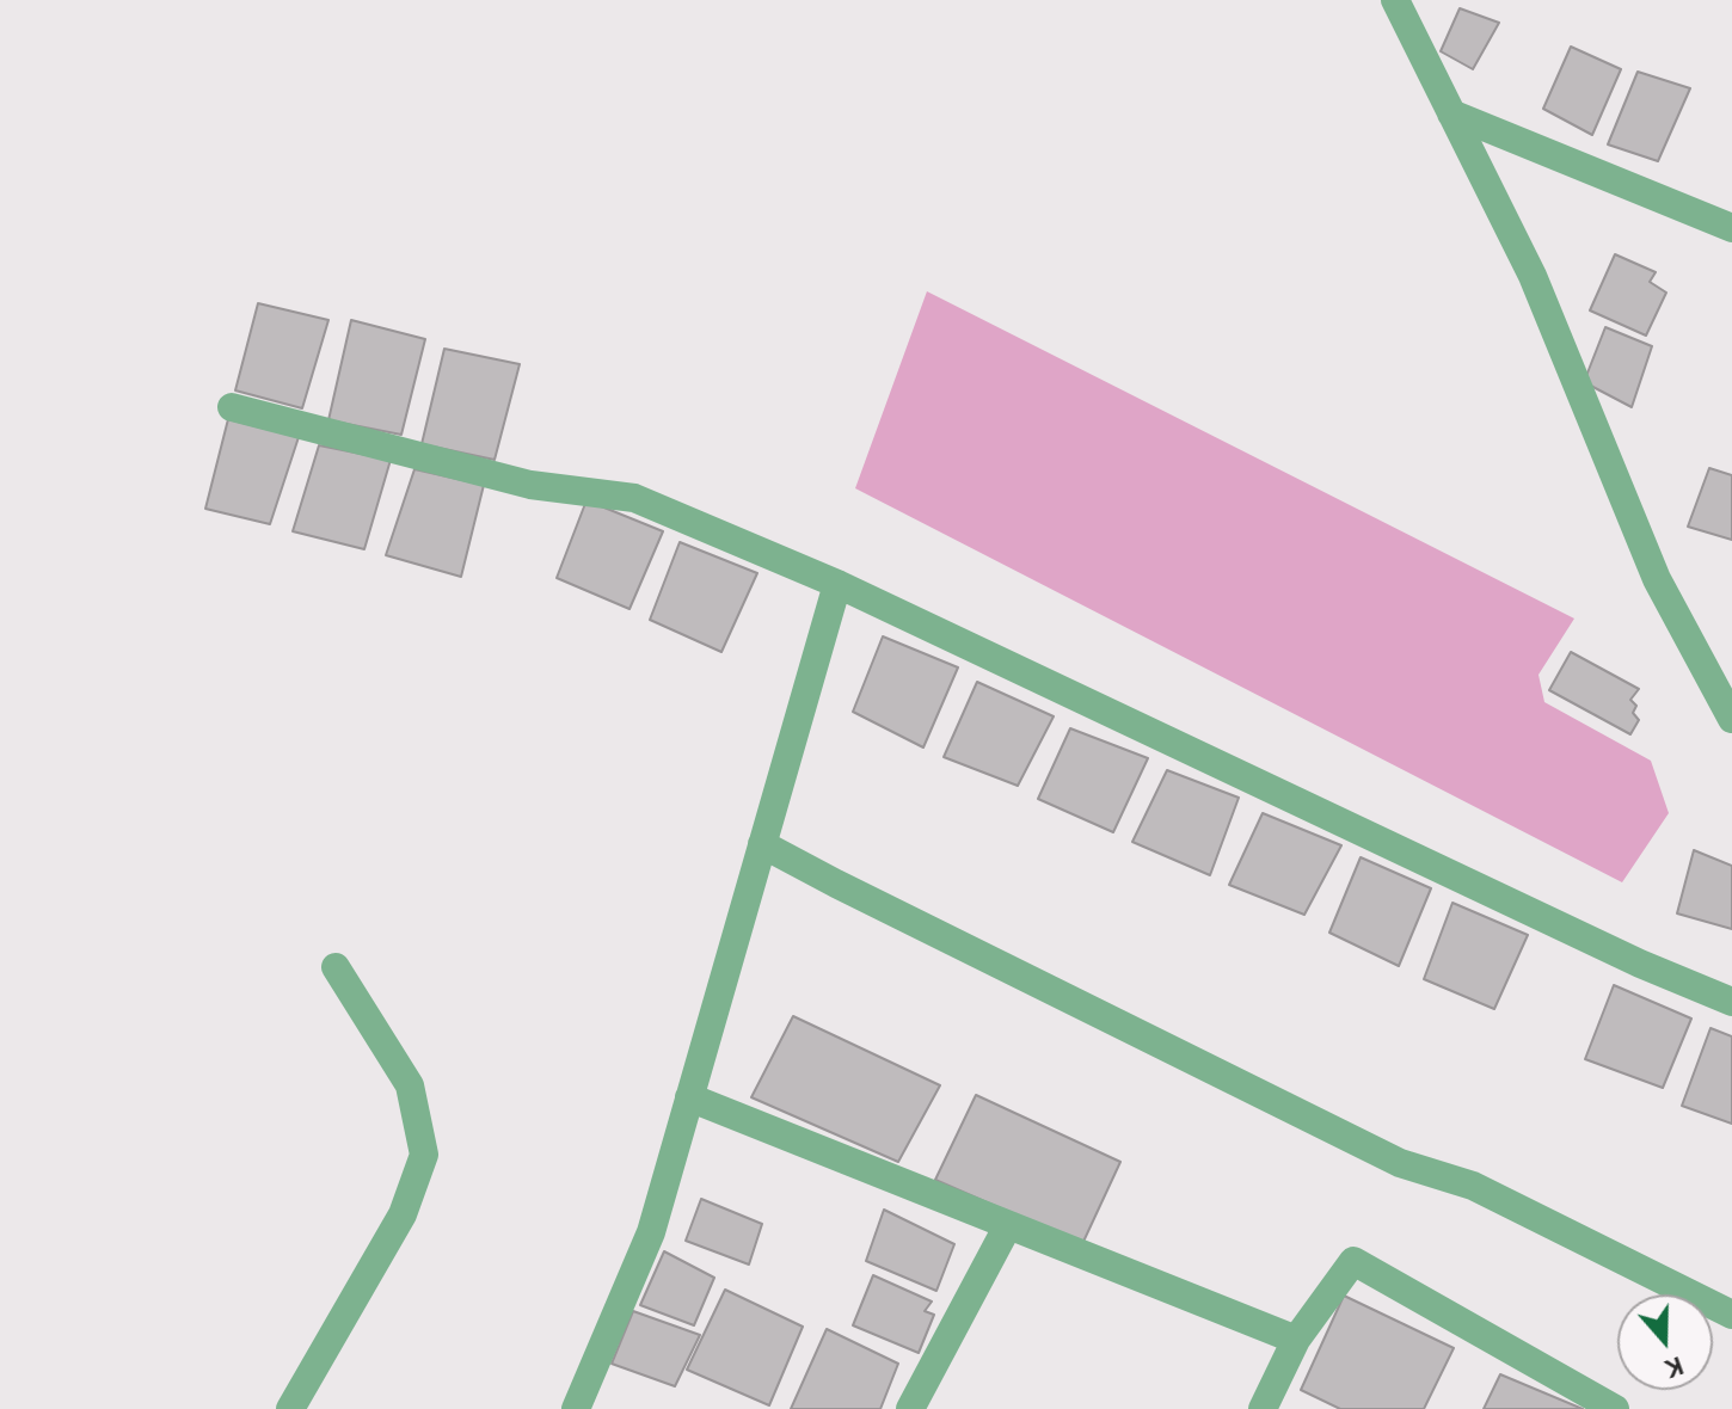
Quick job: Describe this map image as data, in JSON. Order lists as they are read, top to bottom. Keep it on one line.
{"north":"bottom"}
